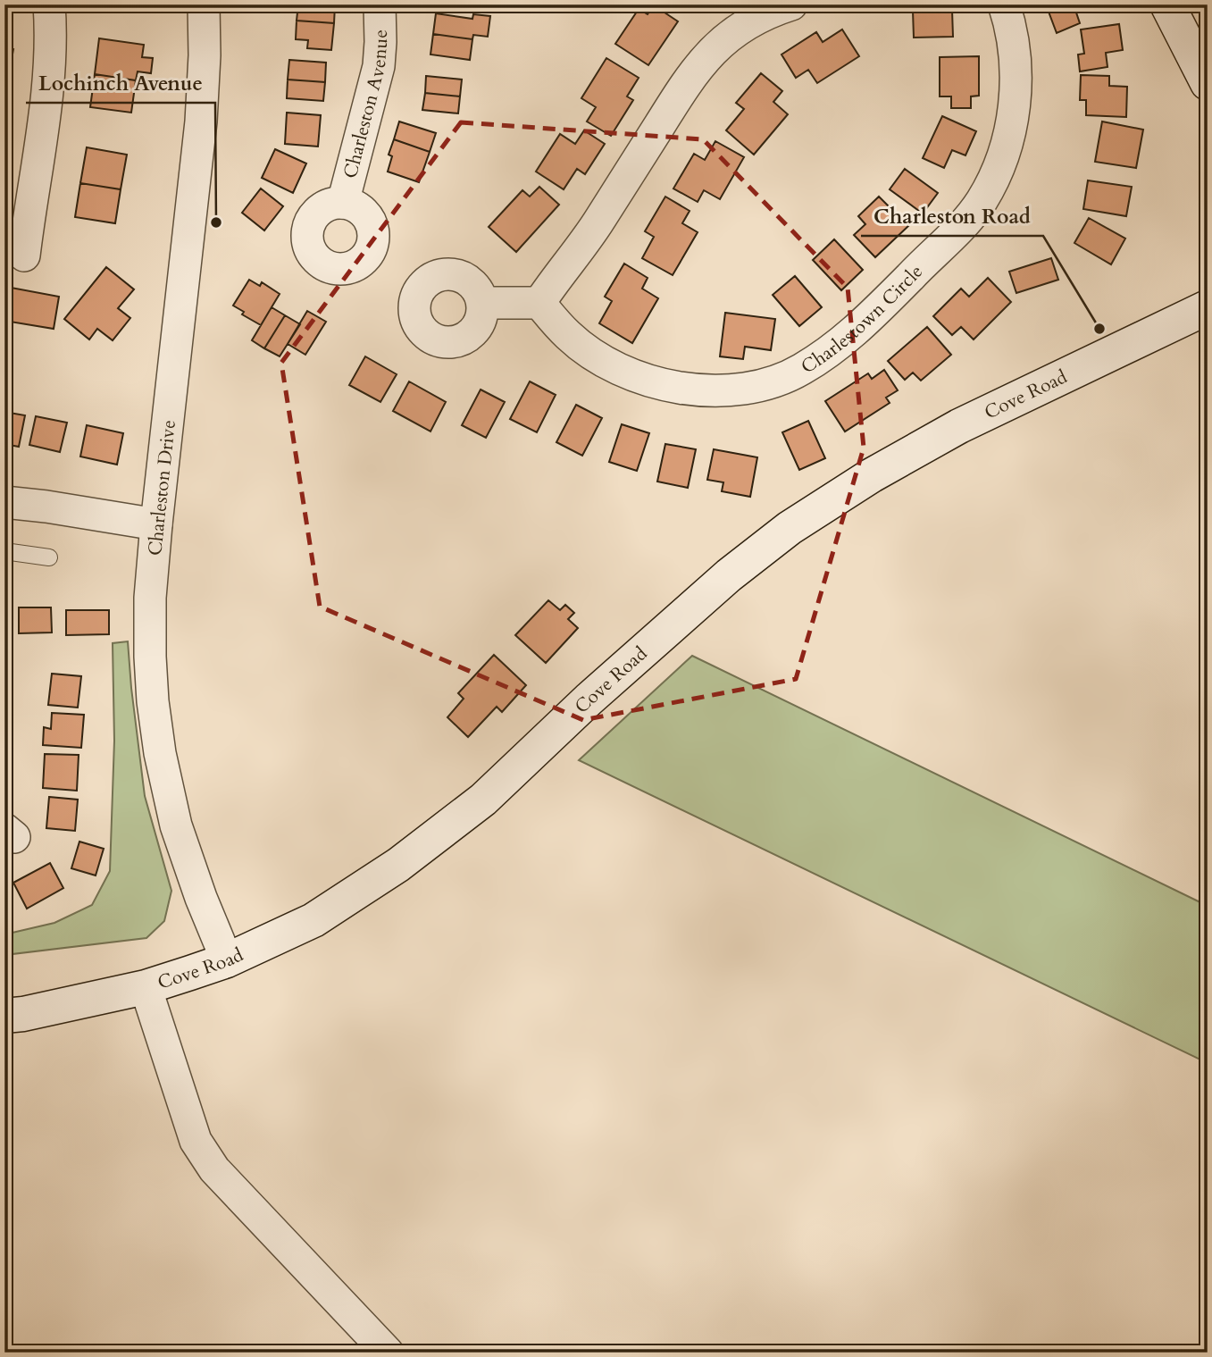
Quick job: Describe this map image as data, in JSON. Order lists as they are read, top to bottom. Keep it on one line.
{"streets":{"street":["Charleston Avenue","Charlestown Circle","Cove Road","Charleston Drive"]},"crossings":[["Cove Road","Charleston Drive"]],"places":["Lochinch Avenue","Charleston Road"]}
